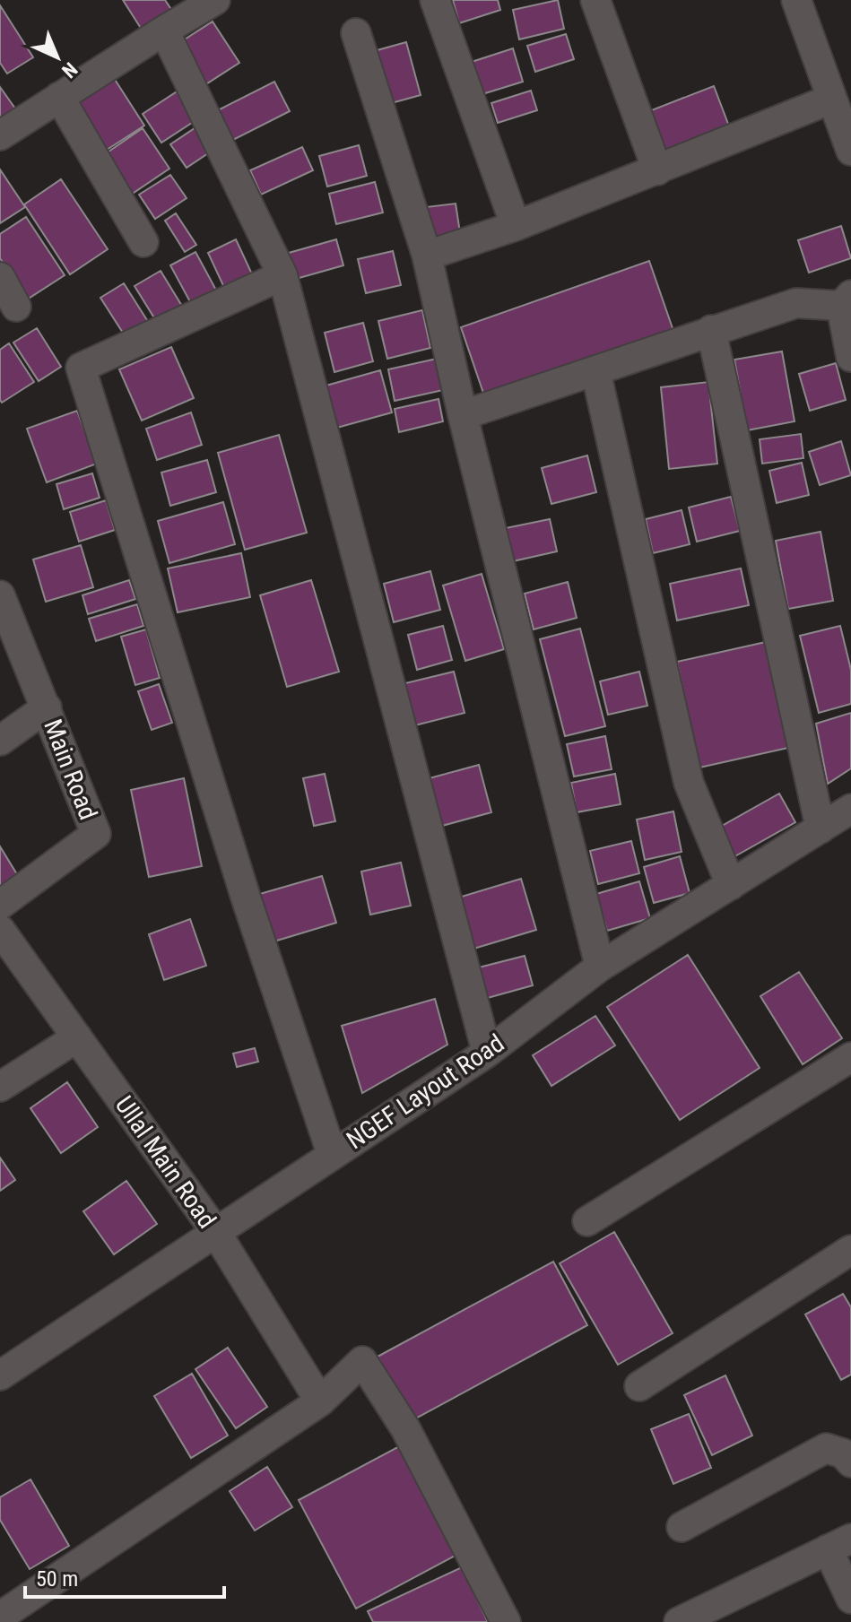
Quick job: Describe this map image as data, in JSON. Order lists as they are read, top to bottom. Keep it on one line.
{"streets":{"street":["Main Road","NGEF Layout Road","Ullal Main Road"]},"crossings":[["NGEF Layout Road","Ullal Main Road"]],"scale_bar":"50 m","north":"bottom right"}
